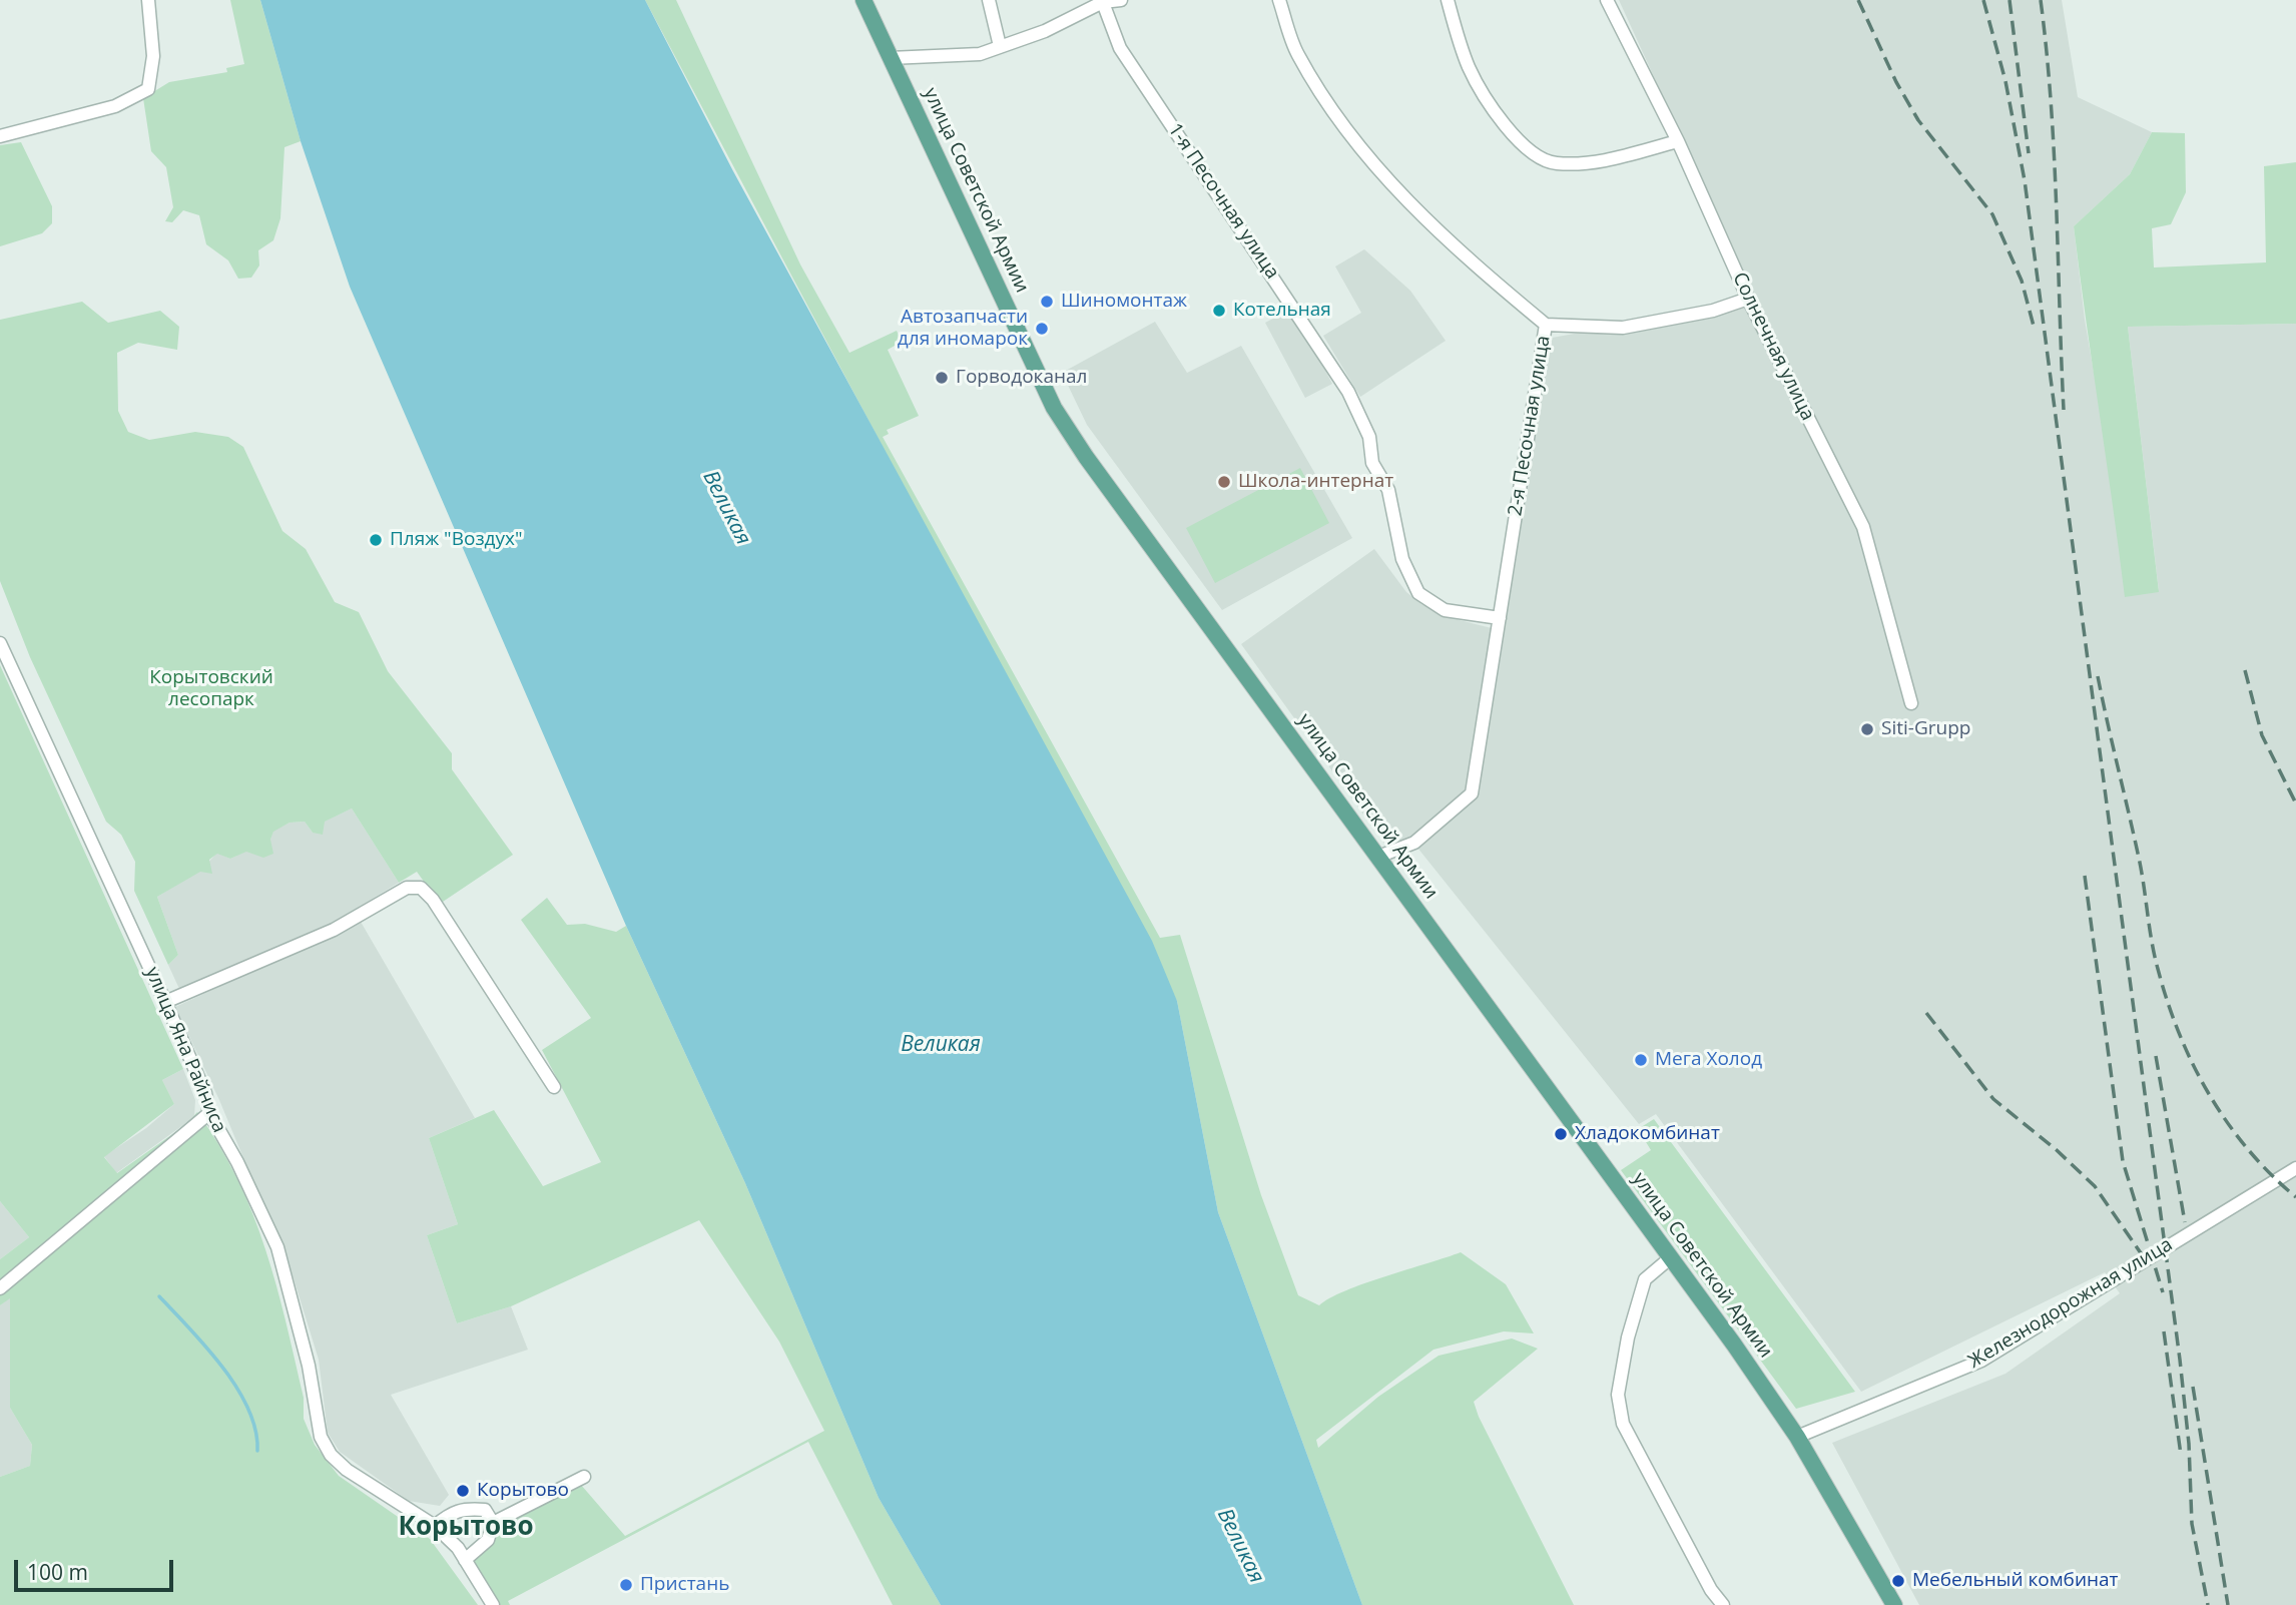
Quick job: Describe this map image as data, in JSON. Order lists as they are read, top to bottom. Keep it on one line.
{"streets":{"main road":["улица Советской Армии"],"street":["1-я Песочная улица","Солнечная улица","2-я Песочная улица","улица Яна Райниса","Железнодорожная улица"]},"crossings":[["улица Советской Армии","2-я Песочная улица"],["улица Советской Армии","Железнодорожная улица"],["1-я Песочная улица","2-я Песочная улица"]],"districts":["Корытово"],"water":["Великая"],"parks":["Корытовский лесопарк"],"places":["Шиномонтаж","Котельная","Автозапчасти для иномарок","Горводоканал","Школа-интернат","Пляж \"Воздух\"","Siti-Grupp","Мега Холод","Хладокомбинат","Корытово","Мебельный комбинат","Пристань"],"scale_bar":"100 m"}
